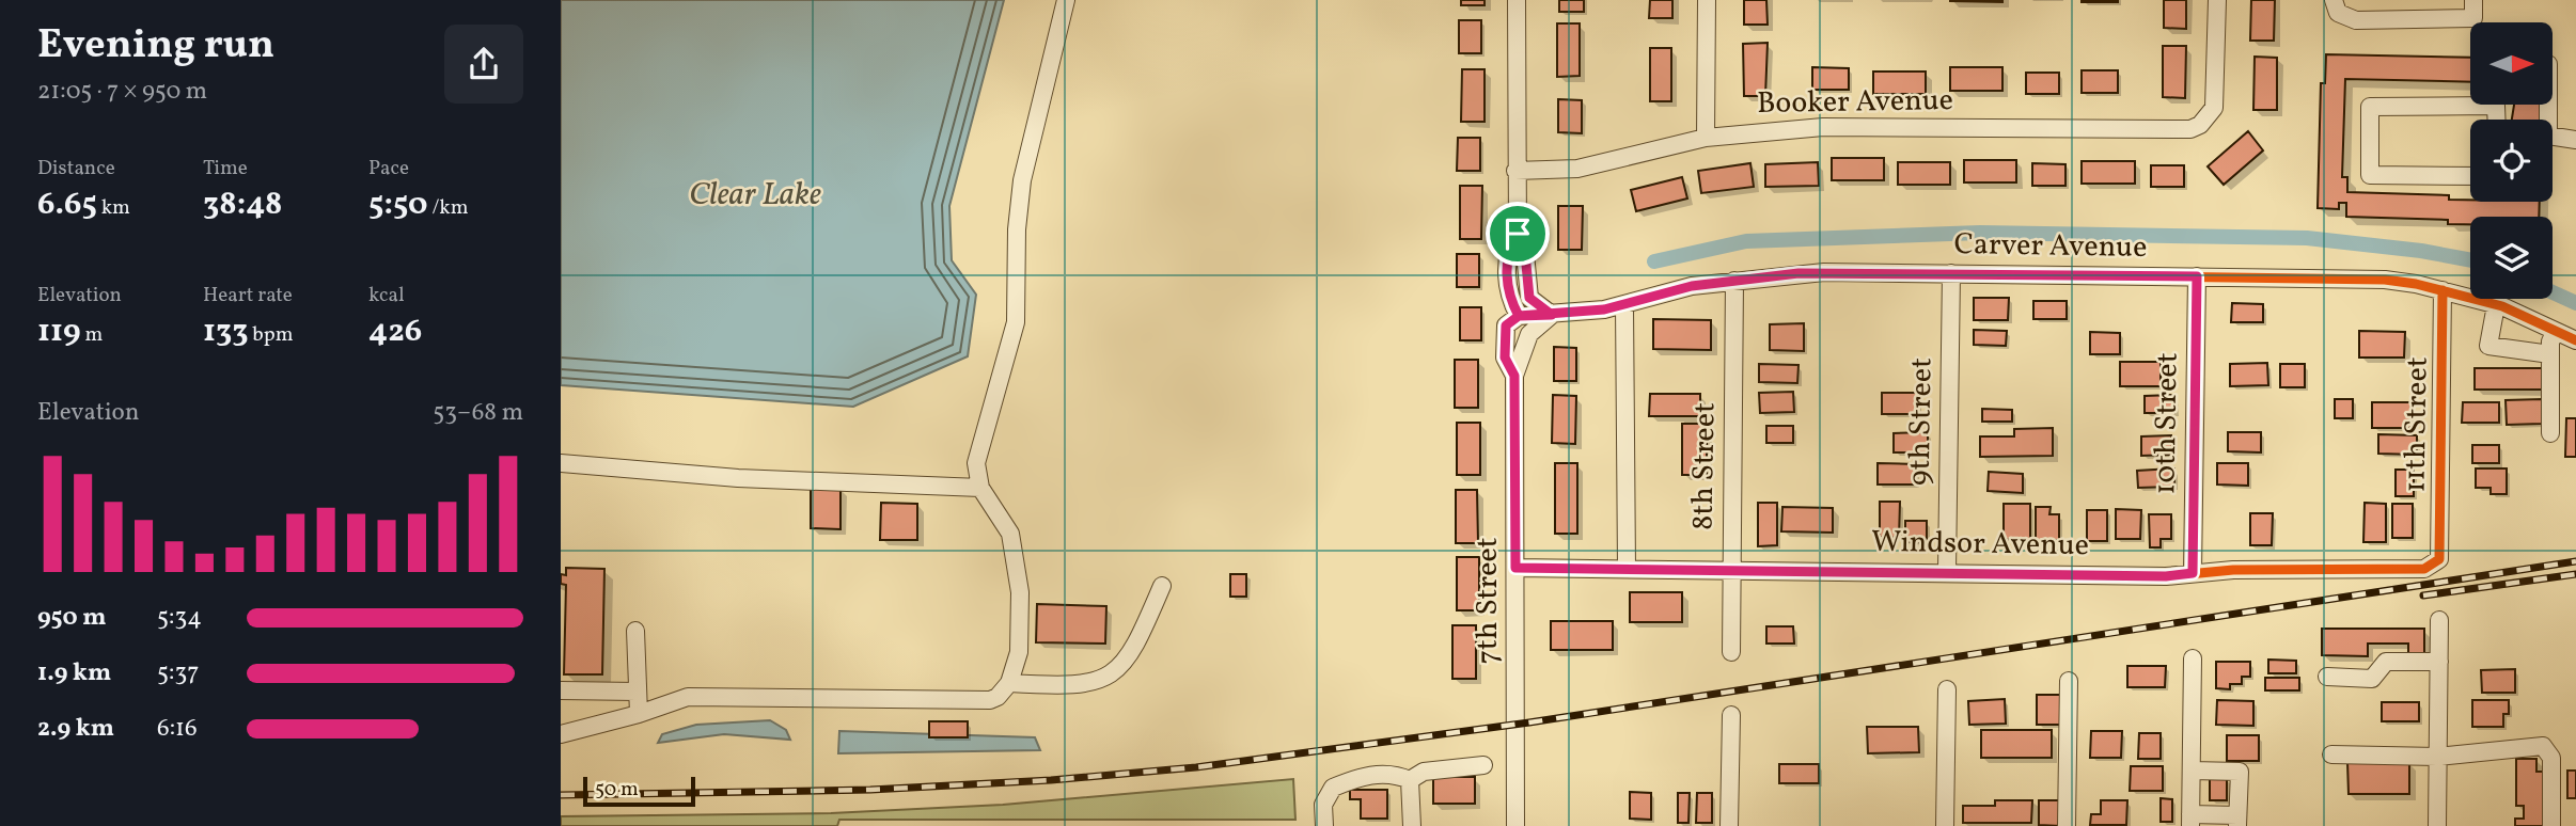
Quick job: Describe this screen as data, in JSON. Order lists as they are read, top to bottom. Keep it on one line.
{"streets":{"street":["Booker Avenue","Carver Avenue","9th Street","10th Street","11th Street","8th Street","Windsor Avenue","7th Street"]},"crossings":[["Carver Avenue","9th Street"],["Carver Avenue","10th Street"],["Carver Avenue","11th Street"],["Carver Avenue","8th Street"],["Carver Avenue","7th Street"],["9th Street","Windsor Avenue"],["10th Street","Windsor Avenue"],["11th Street","Windsor Avenue"],["8th Street","Windsor Avenue"],["Windsor Avenue","7th Street"]],"water":["Clear Lake"],"scale_bar":"50 m","north":"right","page":{"heading":["Evening run","21:05 · 7 × 950 m"],"stats":[["Distance","6.65 km"],["Time","38:48"],["Pace","5:50 /km"],["Elevation","119 m"],["Heart rate","133 bpm"],["kcal","426"]],"chart":["Elevation","53–68 m"],"list":[{"name":"950 m","note":"5:34"},{"name":"1.9 km","note":"5:37"},{"name":"2.9 km","note":"6:16"}],"scale":"50 m"}}
